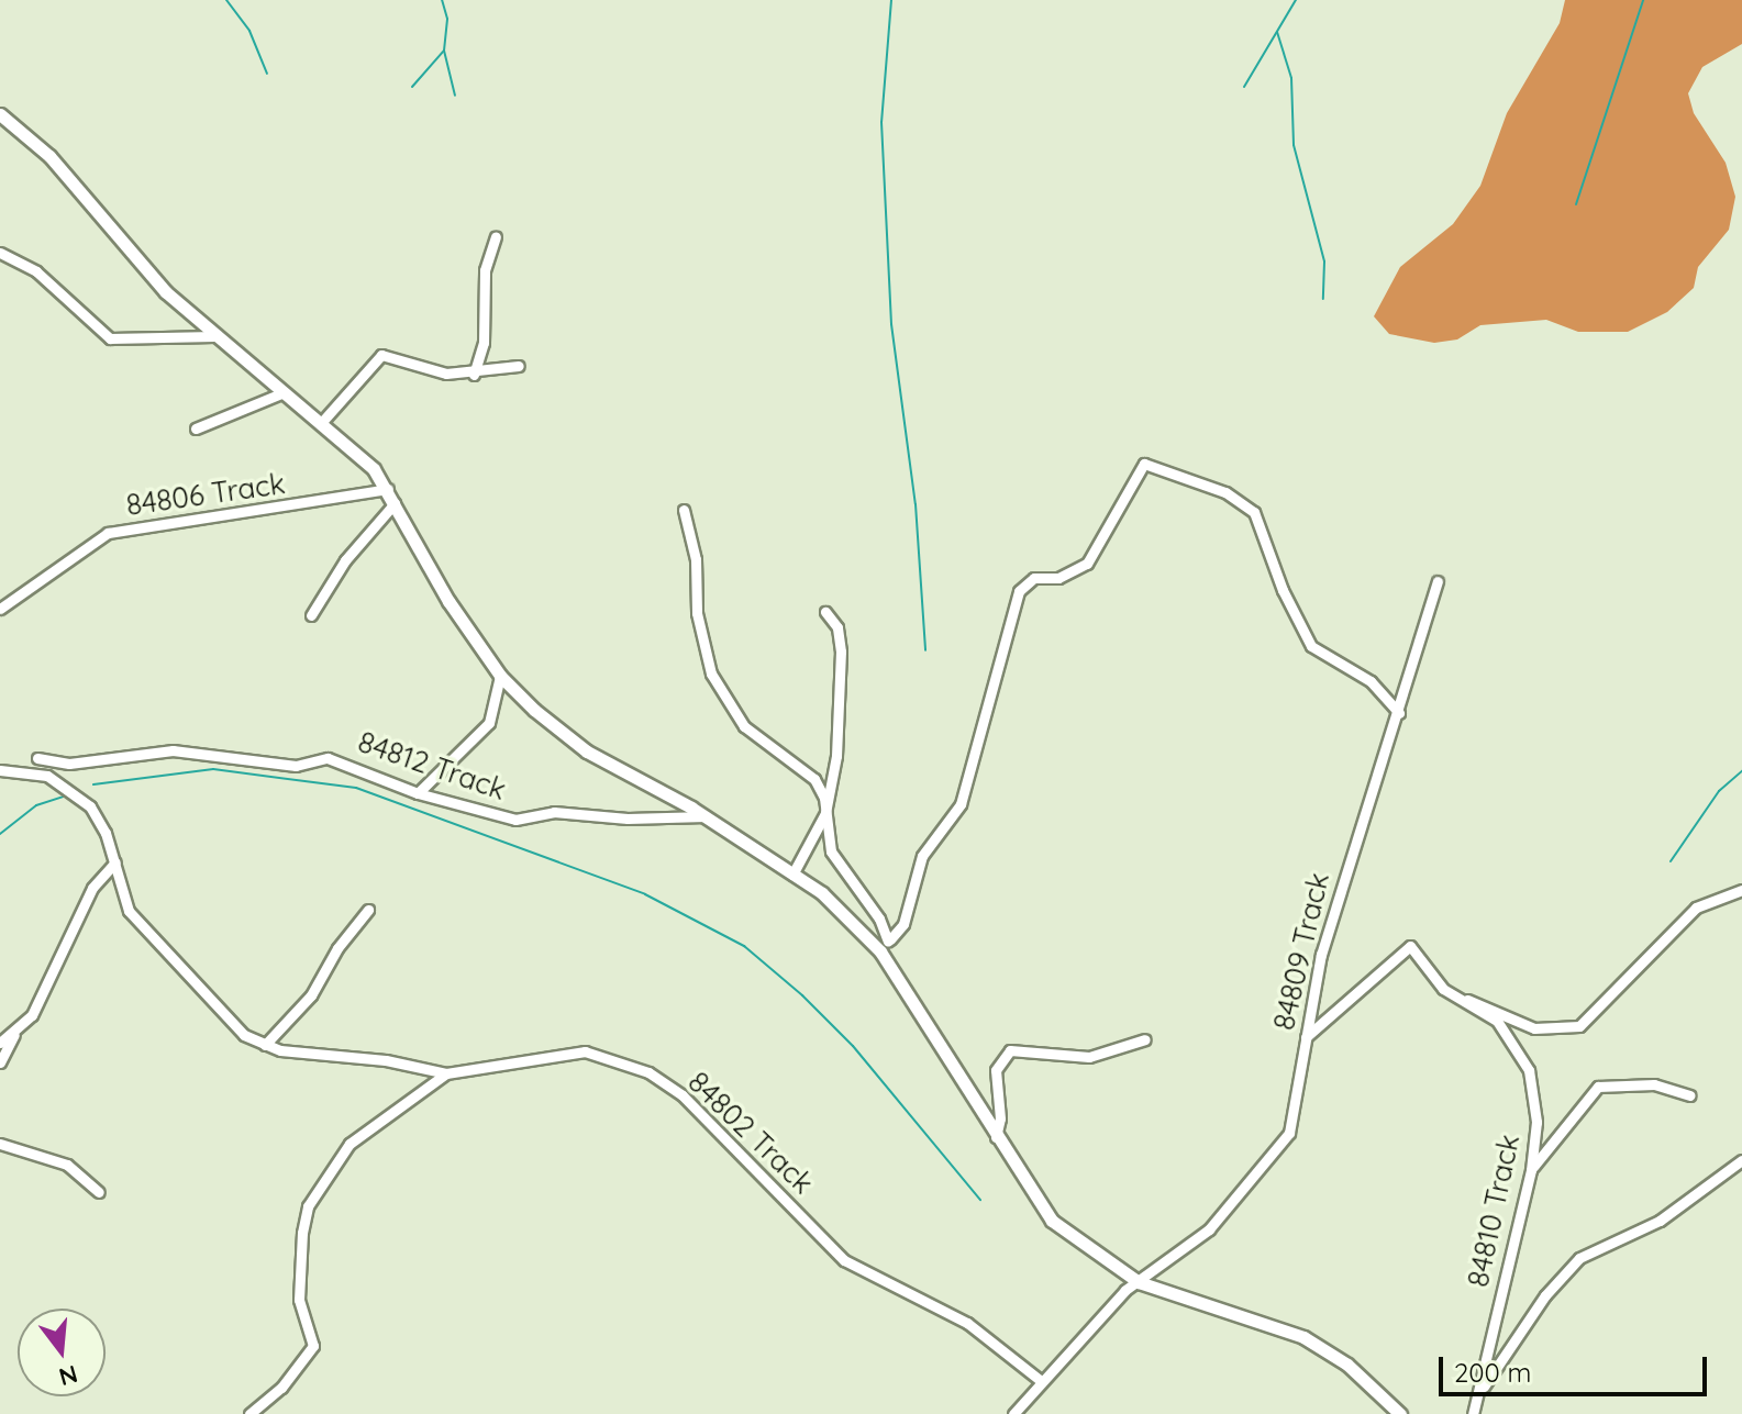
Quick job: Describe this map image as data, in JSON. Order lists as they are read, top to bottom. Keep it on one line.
{"streets":{"street":["84806 Track","84812 Track","84809 Track","84802 Track","84810 Track"]},"crossings":[["84809 Track","84802 Track"],["84809 Track","84810 Track"]],"scale_bar":"200 m","north":"bottom"}
